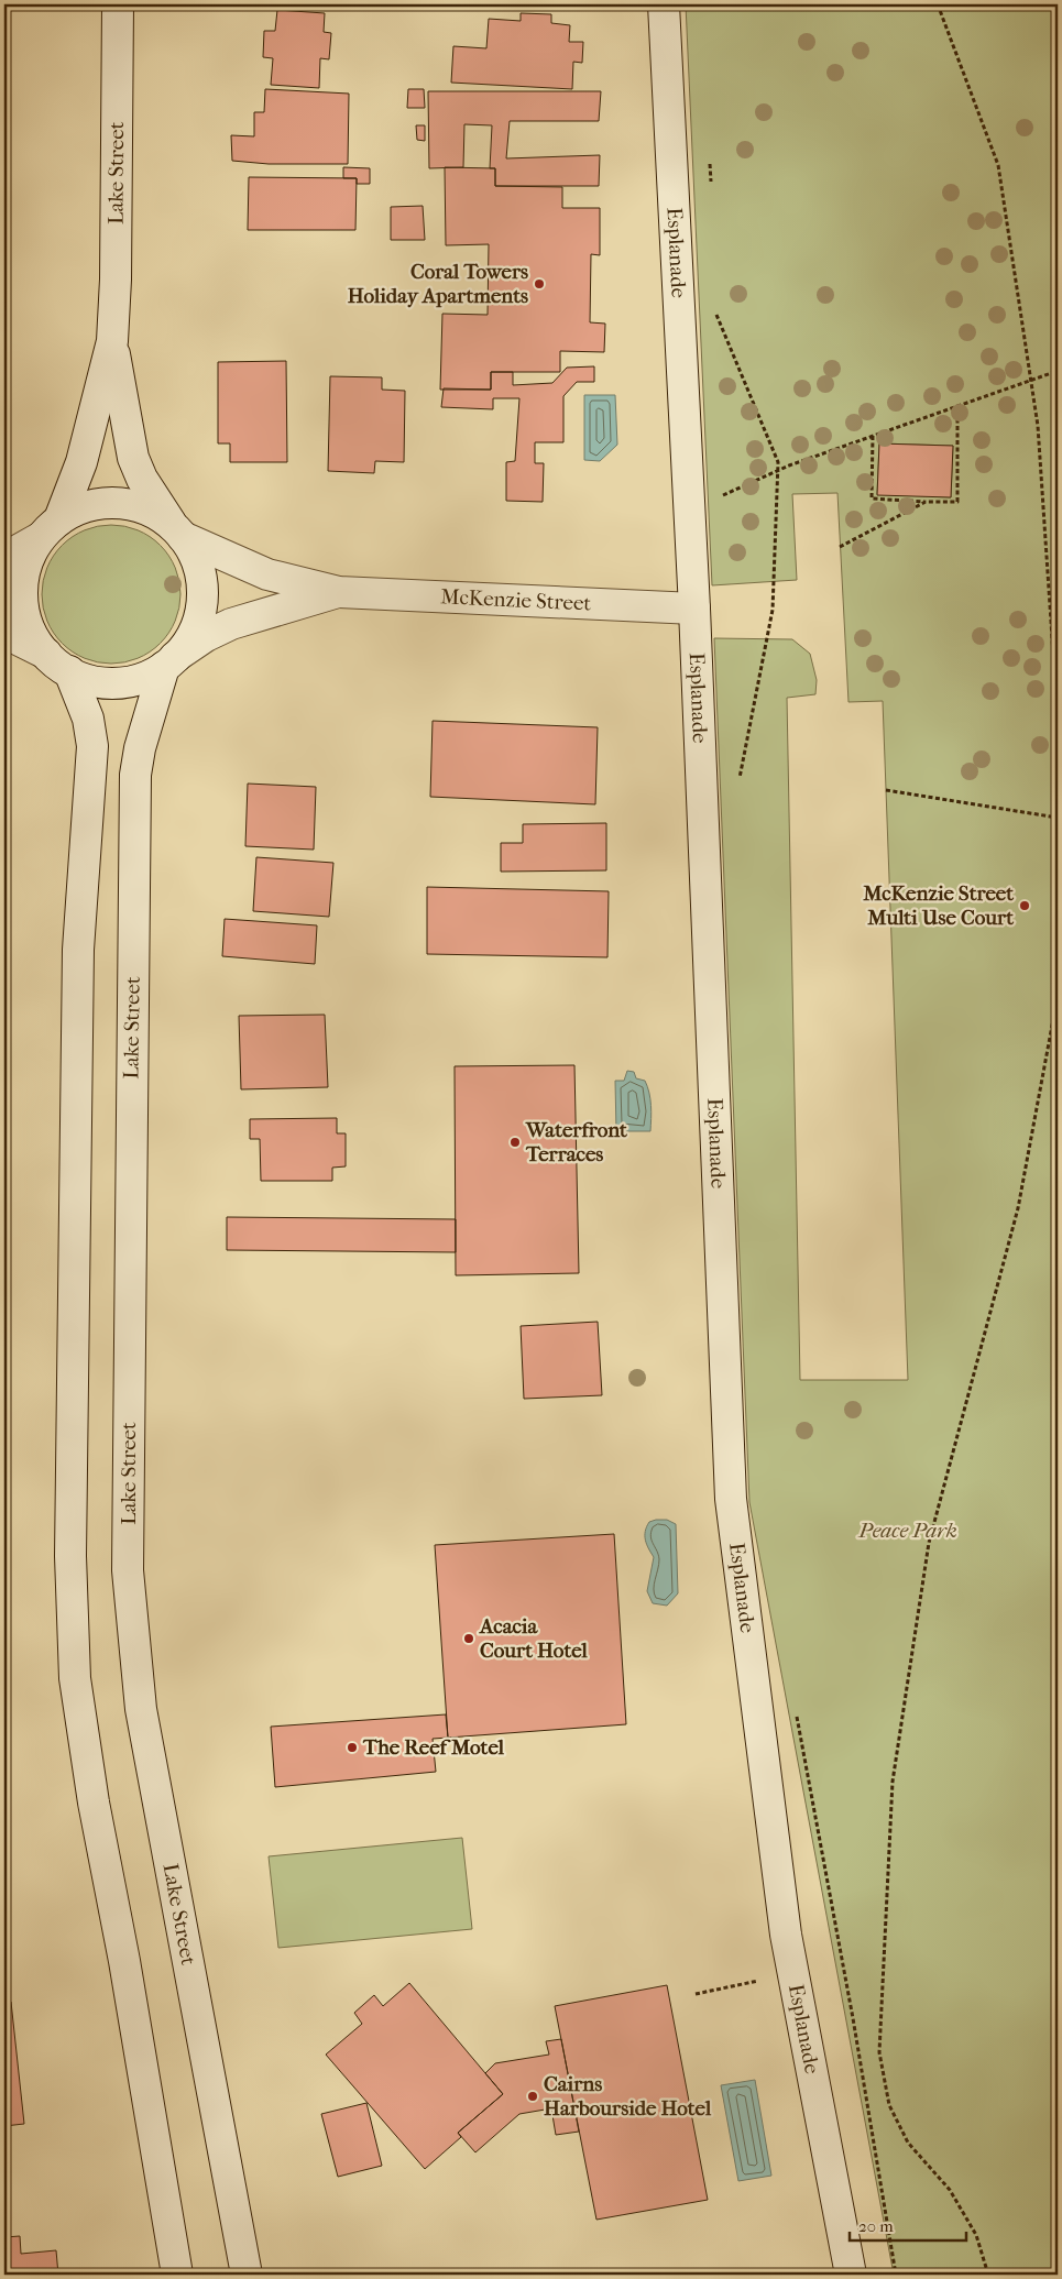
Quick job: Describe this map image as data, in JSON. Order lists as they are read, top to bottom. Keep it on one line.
{"streets":{"main road":["Lake Street","Esplanade","McKenzie Street"]},"crossings":[["Lake Street","McKenzie Street"],["Esplanade","McKenzie Street"]],"parks":["Peace Park"],"places":["Coral Towers Holiday Apartments","McKenzie Street Multi Use Court","Waterfront Terraces","Acacia Court Hotel","The Reef Motel","Cairns Harbourside Hotel"],"scale_bar":"20 m"}
